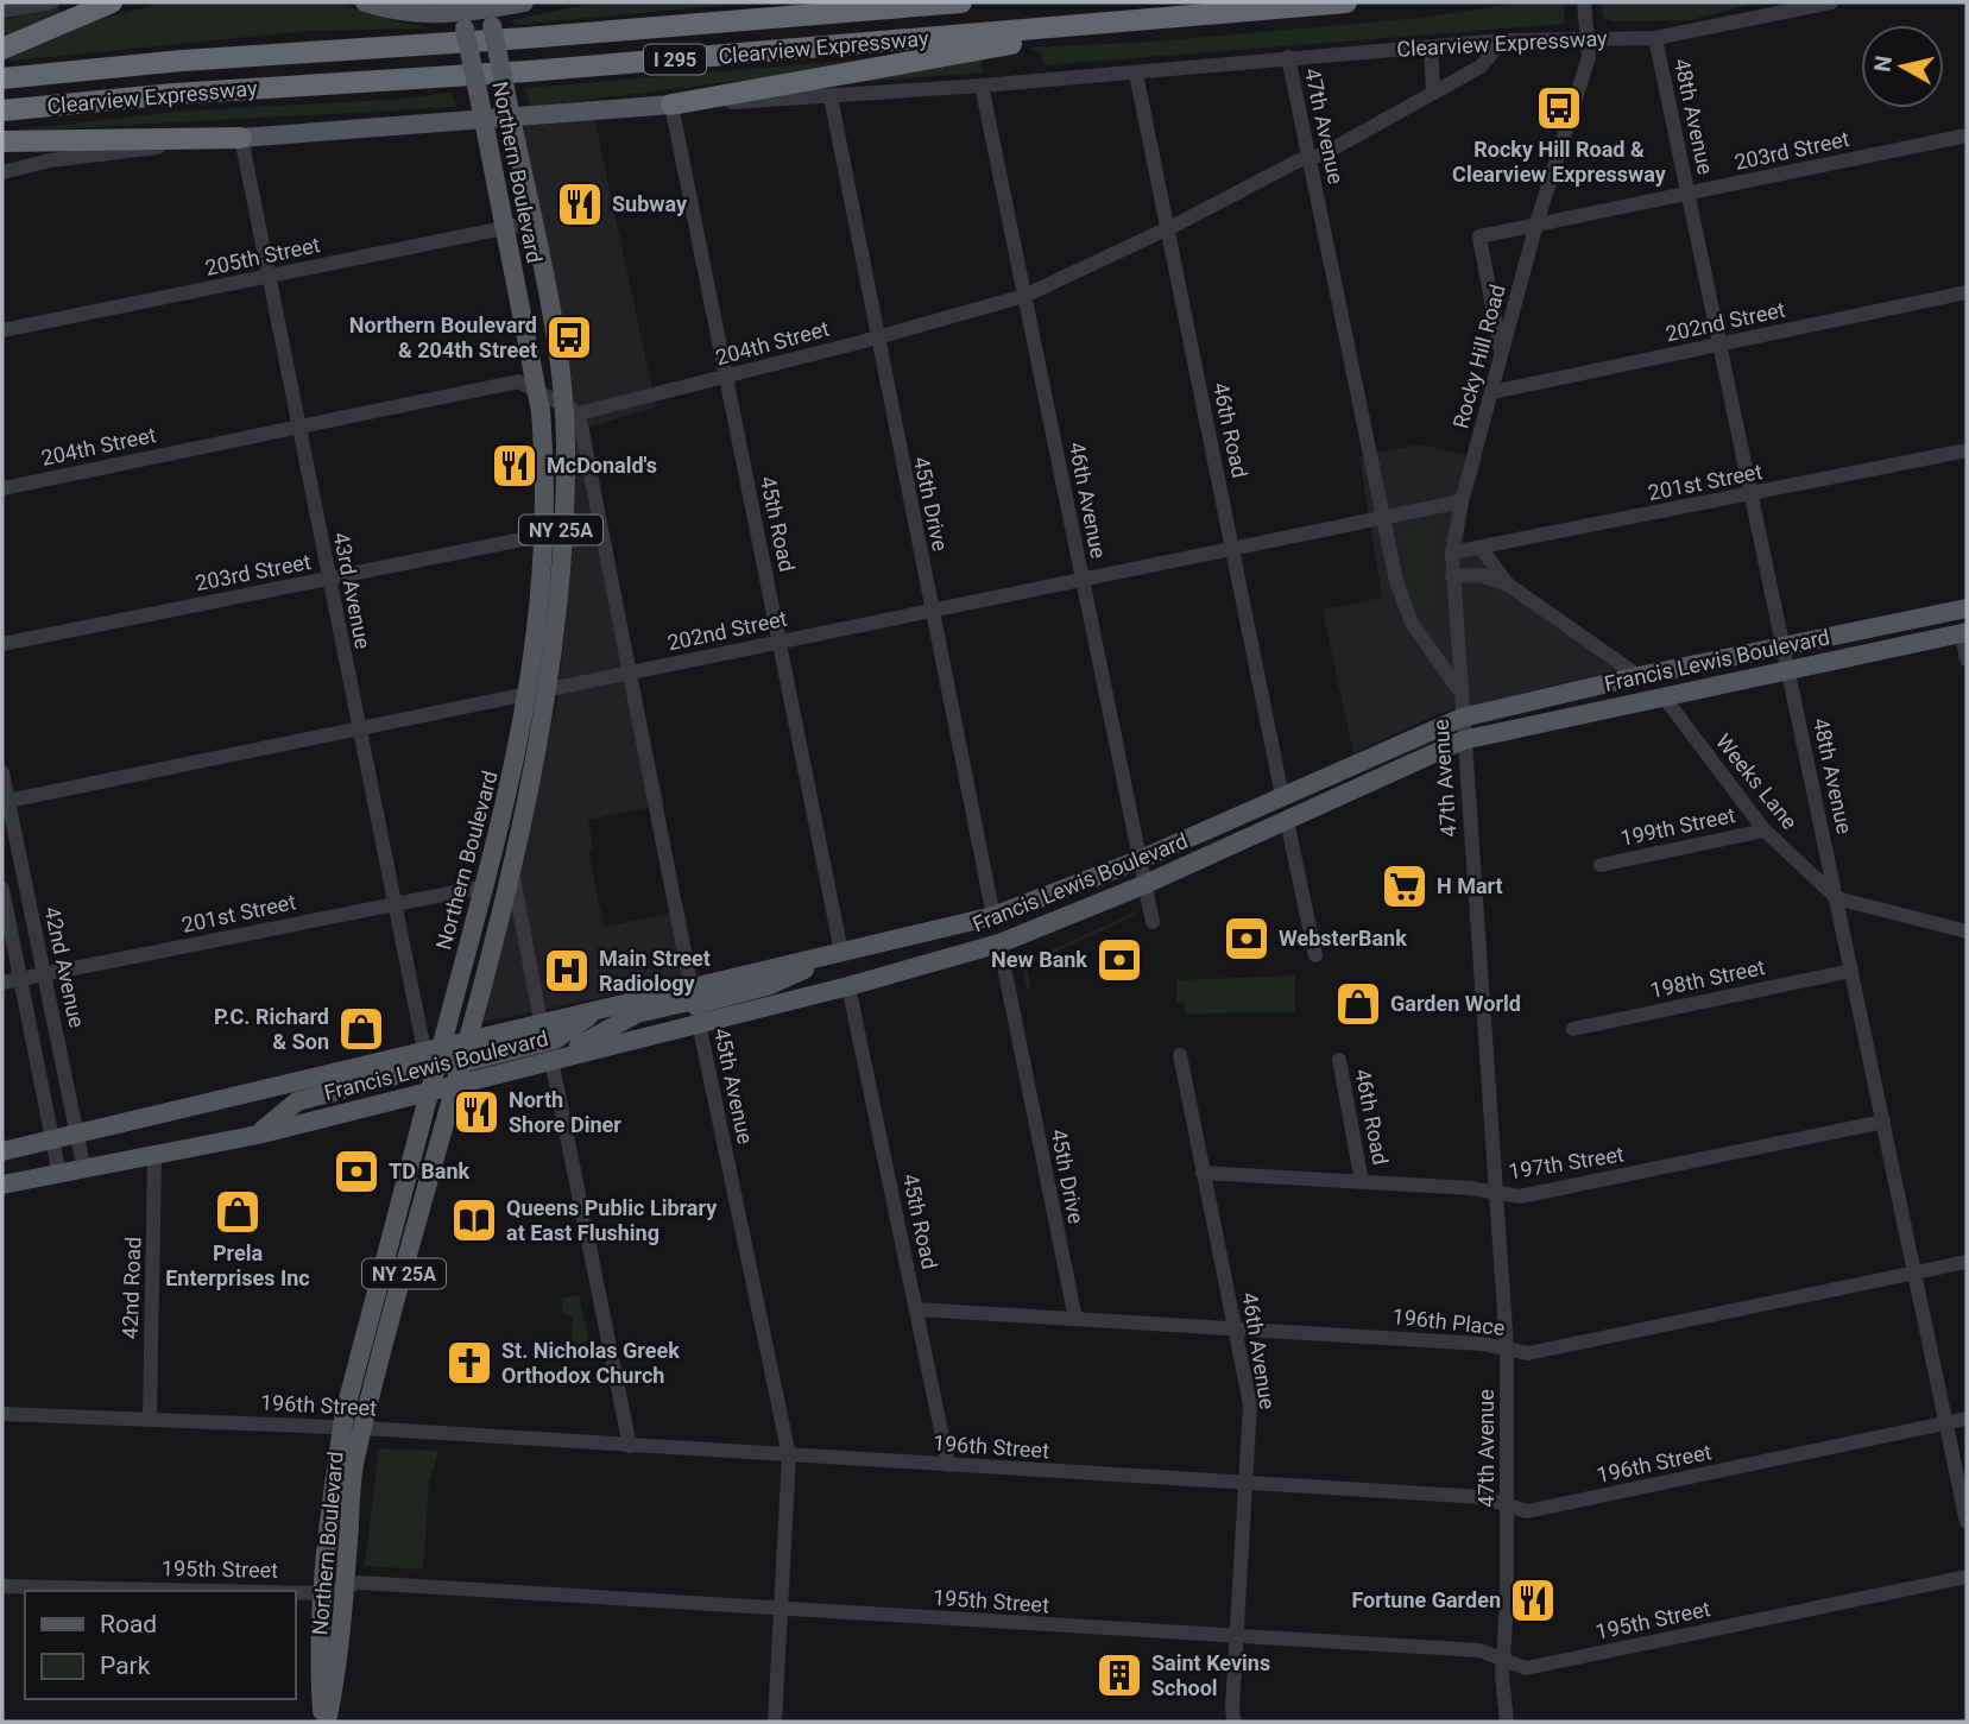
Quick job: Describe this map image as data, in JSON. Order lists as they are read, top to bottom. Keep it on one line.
{"streets":{"highway":["Clearview Expressway","I 295"],"main road":["Northern Boulevard","NY 25A","Francis Lewis Boulevard"],"street":["48th Avenue","47th Avenue","203rd Street","205th Street","202nd Street","204th Street","Rocky Hill Road","46th Road","201st Street","46th Avenue","45th Drive","45th Road","43rd Avenue","Weeks Lane","199th Street","42nd Avenue","198th Street","45th Avenue","197th Street","42nd Road","196th Place","196th Street","195th Street"]},"crossings":[["Clearview Expressway","48th Avenue"],["Clearview Expressway","47th Avenue"],["Clearview Expressway","204th Street"],["Clearview Expressway","Rocky Hill Road"],["Clearview Expressway","46th Road"],["Clearview Expressway","46th Avenue"],["Clearview Expressway","45th Drive"],["Clearview Expressway","45th Road"],["48th Avenue","203rd Street"],["48th Avenue","202nd Street"],["48th Avenue","201st Street"],["48th Avenue","Francis Lewis Boulevard"],["48th Avenue","Weeks Lane"],["48th Avenue","198th Street"],["48th Avenue","197th Street"],["48th Avenue","196th Place"],["48th Avenue","196th Street"],["47th Avenue","202nd Street"],["47th Avenue","204th Street"],["47th Avenue","Rocky Hill Road"],["47th Avenue","Francis Lewis Boulevard"],["47th Avenue","197th Street"],["47th Avenue","196th Place"],["47th Avenue","196th Street"],["47th Avenue","195th Street"],["203rd Street","Northern Boulevard"],["203rd Street","Rocky Hill Road"],["203rd Street","43rd Avenue"],["Northern Boulevard","205th Street"],["Northern Boulevard","202nd Street"],["Northern Boulevard","204th Street"],["Northern Boulevard","201st Street"],["Northern Boulevard","43rd Avenue"],["Northern Boulevard","Francis Lewis Boulevard"],["Northern Boulevard","45th Avenue"],["Northern Boulevard","196th Street"],["Northern Boulevard","195th Street"],["205th Street","43rd Avenue"],["202nd Street","Rocky Hill Road"],["202nd Street","46th Road"],["202nd Street","46th Avenue"],["202nd Street","45th Drive"],["202nd Street","45th Road"],["202nd Street","43rd Avenue"],["202nd Street","42nd Avenue"],["202nd Street","45th Avenue"],["204th Street","46th Road"],["204th Street","46th Avenue"],["204th Street","45th Drive"],["204th Street","45th Road"],["204th Street","43rd Avenue"],["204th Street","45th Avenue"],["Rocky Hill Road","201st Street"],["46th Road","Francis Lewis Boulevard"],["46th Road","197th Street"],["201st Street","43rd Avenue"],["201st Street","42nd Avenue"],["46th Avenue","Francis Lewis Boulevard"],["46th Avenue","197th Street"],["46th Avenue","196th Place"],["46th Avenue","196th Street"],["46th Avenue","195th Street"],["45th Drive","Francis Lewis Boulevard"],["45th Drive","196th Place"],["45th Road","Francis Lewis Boulevard"],["45th Road","196th Place"],["45th Road","196th Street"],["43rd Avenue","Francis Lewis Boulevard"],["Francis Lewis Boulevard","Weeks Lane"],["Francis Lewis Boulevard","42nd Avenue"],["Francis Lewis Boulevard","45th Avenue"],["Francis Lewis Boulevard","42nd Road"],["Weeks Lane","199th Street"],["45th Avenue","196th Street"],["45th Avenue","195th Street"],["42nd Road","196th Street"]],"places":{"bus stop":["Rocky Hill Road & Clearview Expressway","Northern Boulevard & 204th Street"],"restaurant":["Subway","McDonald's","North Shore Diner","Fortune Garden"],"supermarket":["H Mart"],"bank":["WebsterBank","New Bank","TD Bank"],"hospital":["Main Street Radiology"],"shop":["Garden World","P.C. Richard & Son","Prela Enterprises Inc"],"library":["Queens Public Library at East Flushing"],"church":["St. Nicholas Greek Orthodox Church"],"building":["Saint Kevins School"]},"legend":["Road","Park"],"north":"left"}
